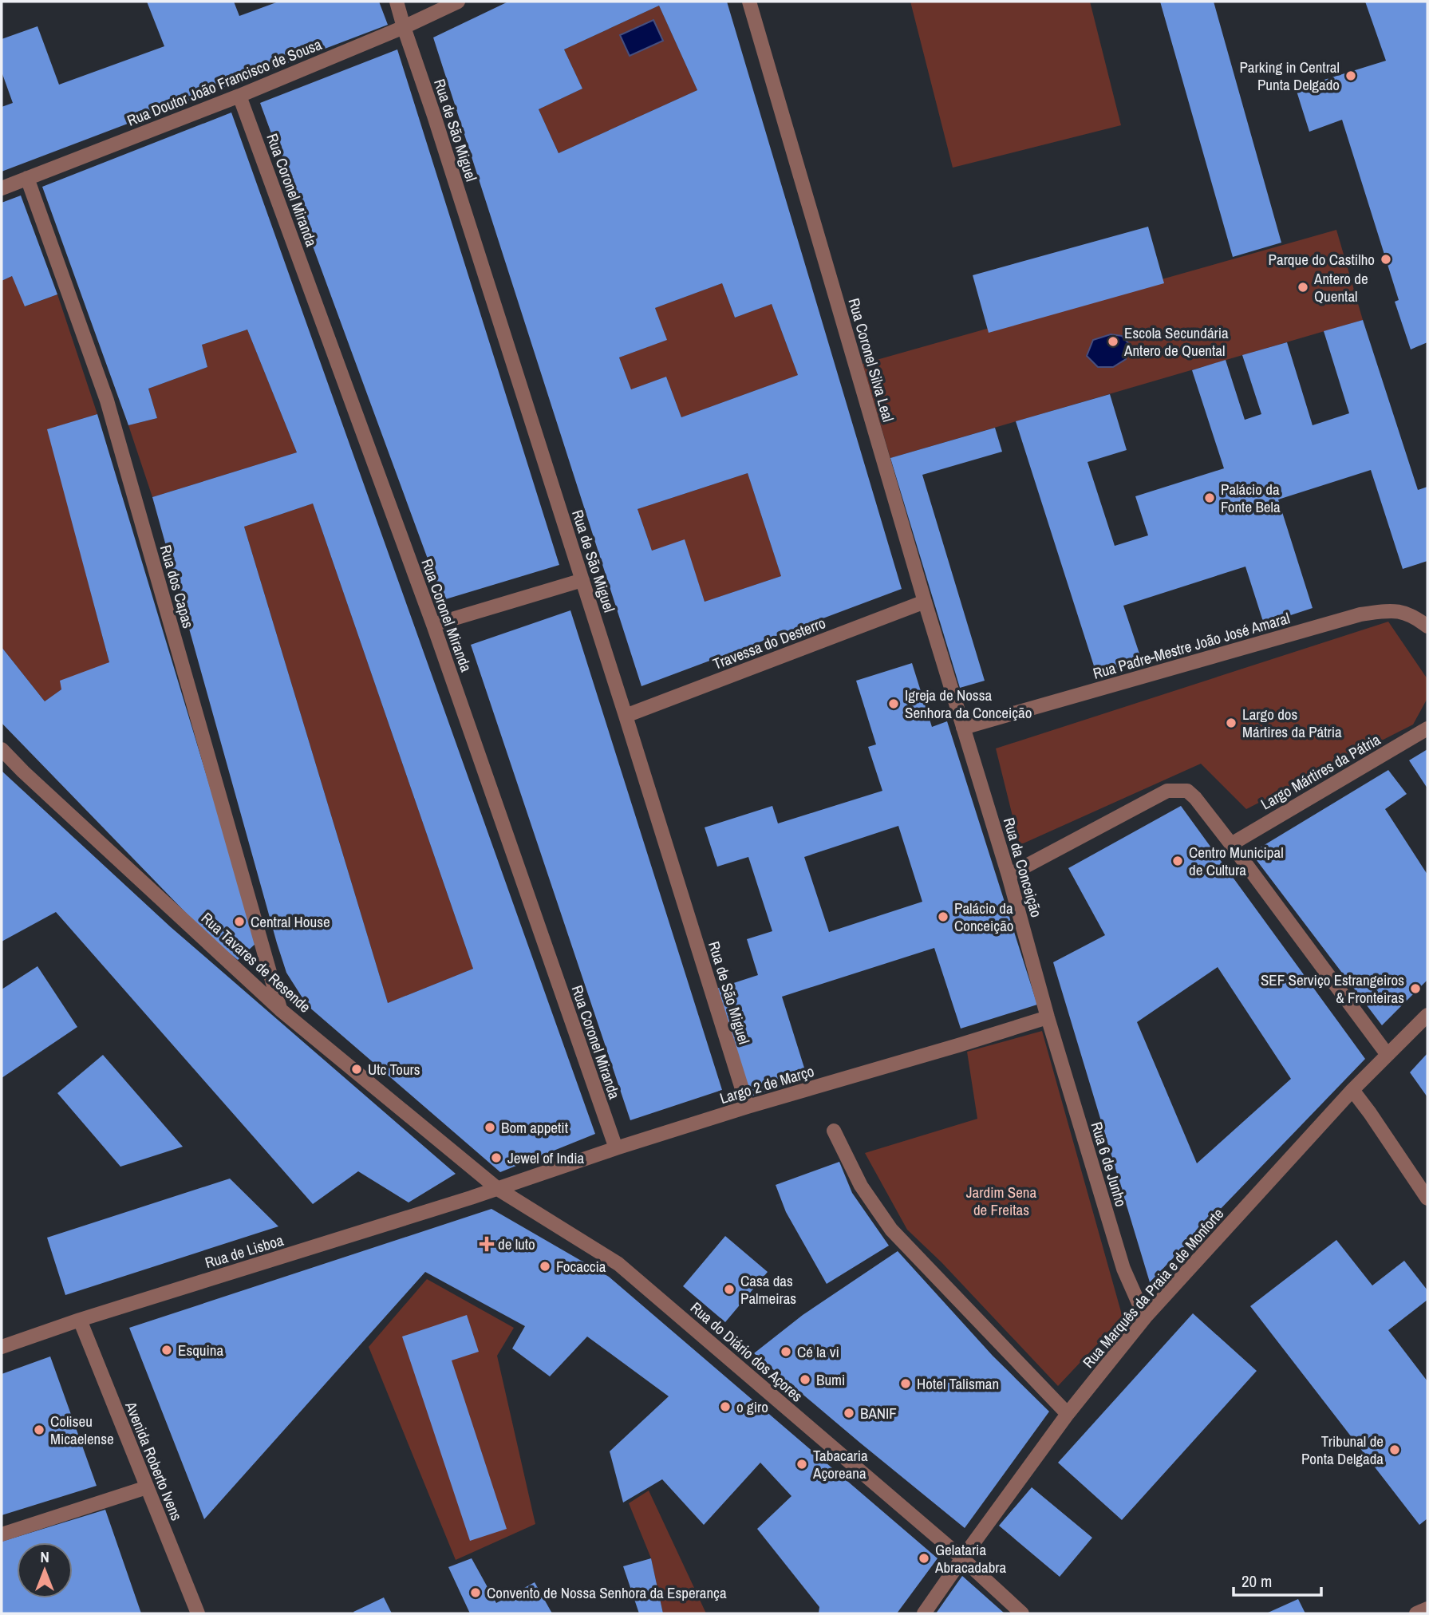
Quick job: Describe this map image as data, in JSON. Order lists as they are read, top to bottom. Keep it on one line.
{"streets":{"street":["Rua Doutor João Francisco de Sousa","Rua de São Miguel","Rua Coronel Miranda","Rua Coronel Silva Leal","Rua dos Capas","Travessa do Desterro","Rua Padre-Mestre João José Amaral","Largo Mártires da Pátria","Rua da Conceição","Rua Tavares de Resende","Largo 2 de Março","Rua 6 de Junho","Rua de Lisboa","Rua Marquês da Praia e de Monforte","Rua do Diário dos Açores","Avenida Roberto Ivens"]},"crossings":[["Rua Doutor João Francisco de Sousa","Rua de São Miguel"],["Rua Doutor João Francisco de Sousa","Rua Coronel Miranda"],["Rua Doutor João Francisco de Sousa","Rua dos Capas"],["Rua de São Miguel","Travessa do Desterro"],["Rua de São Miguel","Largo 2 de Março"],["Rua Coronel Miranda","Largo 2 de Março"],["Rua Coronel Silva Leal","Travessa do Desterro"],["Rua Coronel Silva Leal","Rua Padre-Mestre João José Amaral"],["Rua Coronel Silva Leal","Rua da Conceição"],["Rua dos Capas","Rua Tavares de Resende"],["Rua Padre-Mestre João José Amaral","Rua da Conceição"],["Rua da Conceição","Largo 2 de Março"],["Rua da Conceição","Rua 6 de Junho"],["Rua Tavares de Resende","Largo 2 de Março"],["Rua Tavares de Resende","Rua de Lisboa"],["Rua Tavares de Resende","Rua do Diário dos Açores"],["Largo 2 de Março","Rua 6 de Junho"],["Largo 2 de Março","Rua de Lisboa"],["Largo 2 de Março","Rua do Diário dos Açores"],["Rua 6 de Junho","Rua Marquês da Praia e de Monforte"],["Rua de Lisboa","Rua do Diário dos Açores"],["Rua de Lisboa","Avenida Roberto Ivens"],["Rua Marquês da Praia e de Monforte","Rua do Diário dos Açores"]],"parks":["Jardim Sena de Freitas"],"places":{"other":["Parking in Central Punta Delgado","Parque do Castilho","Antero de Quental","Escola Secundária Antero de Quental","Palácio da Fonte Bela","Igreja de Nossa Senhora da Conceição","Largo dos Mártires da Pátria","Centro Municipal de Cultura","Palácio da Conceição","Central House","SEF Serviço Estrangeiros & Fronteiras","Utc Tours","Bom appetit","Jewel of India","Focaccia","Casa das Palmeiras","Esquina","Cé la vi","Bumi","Hotel Talisman","o giro","BANIF","Coliseu Micaelense","Tribunal de Ponta Delgada","Tabacaria Açoreana","Gelataria Abracadabra","Convento de Nossa Senhora da Esperança"],"health":["de luto"]},"scale_bar":"20 m","north":"top"}
